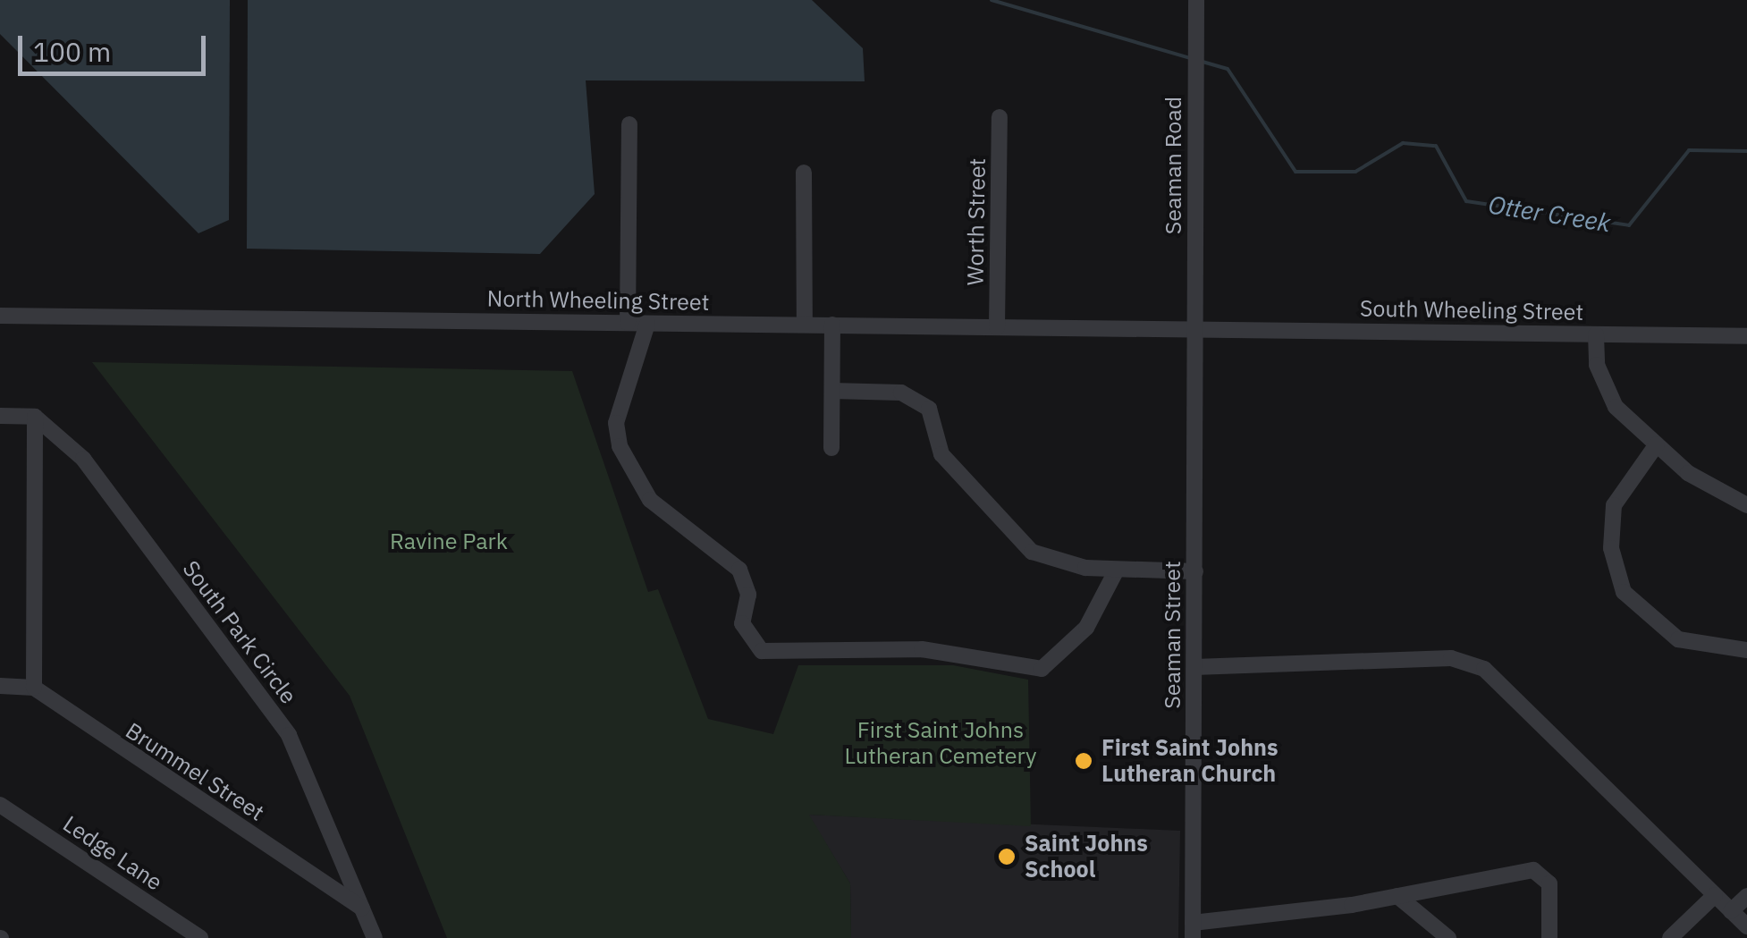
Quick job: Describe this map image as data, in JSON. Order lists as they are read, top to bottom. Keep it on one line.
{"streets":{"street":["Seaman Road","Worth Street","North Wheeling Street","South Wheeling Street","South Park Circle","Seaman Street","Brummel Street","Ledge Lane"]},"crossings":[["Seaman Road","North Wheeling Street"],["Seaman Road","South Wheeling Street"],["Seaman Road","Seaman Street"],["Worth Street","North Wheeling Street"],["North Wheeling Street","South Wheeling Street"],["North Wheeling Street","Seaman Street"],["South Wheeling Street","Seaman Street"],["South Park Circle","Brummel Street"]],"water":["Otter Creek"],"parks":["Ravine Park","First Saint Johns Lutheran Cemetery"],"places":["First Saint Johns Lutheran Church","Saint Johns School"],"scale_bar":"100 m"}
